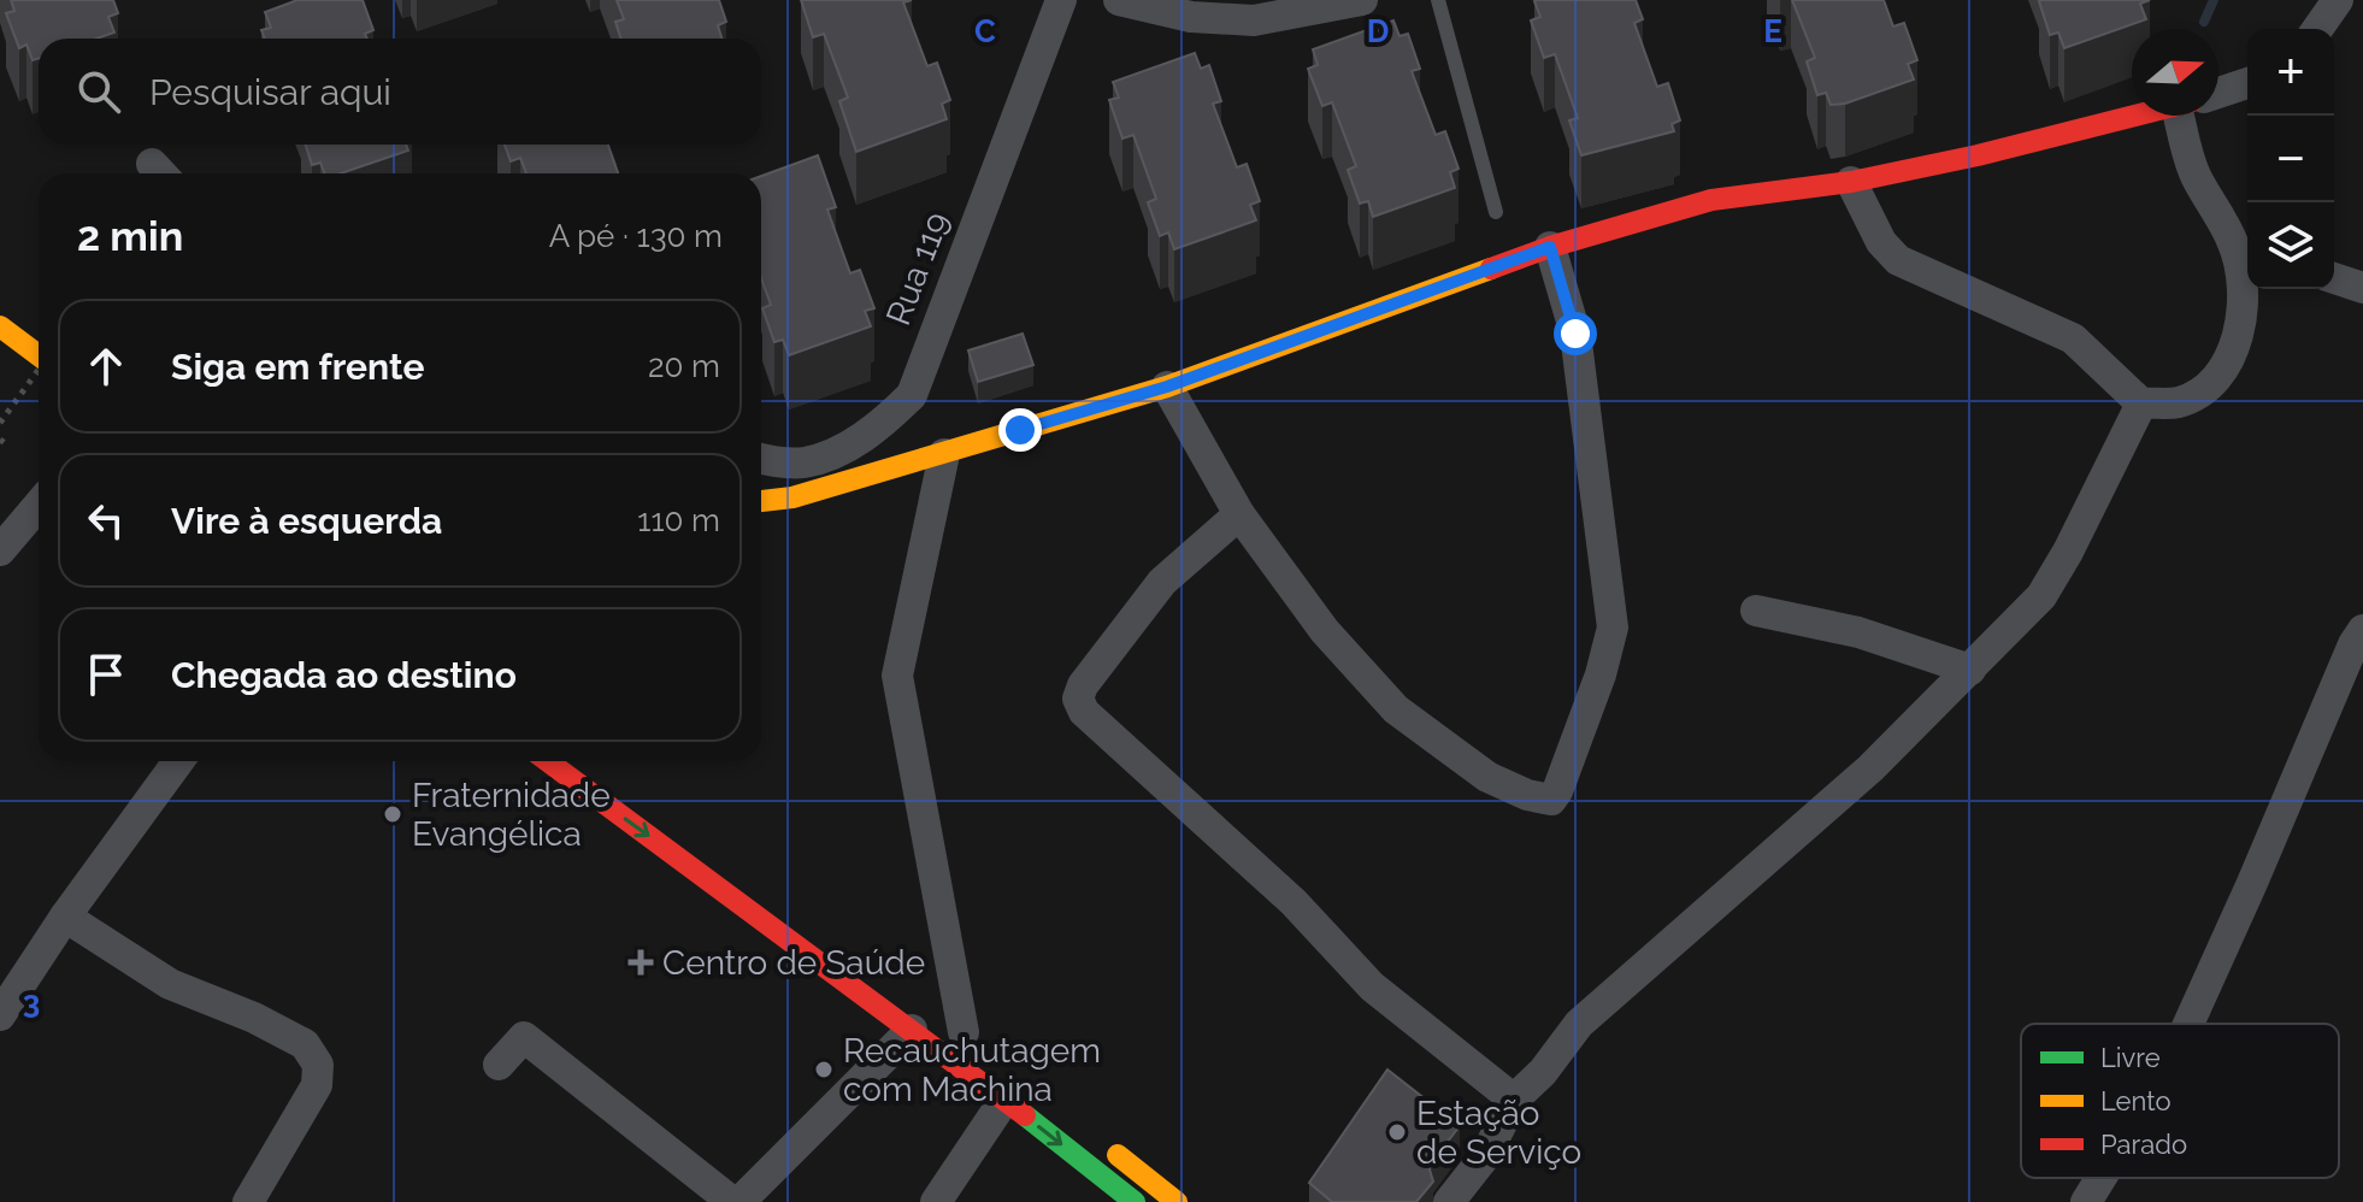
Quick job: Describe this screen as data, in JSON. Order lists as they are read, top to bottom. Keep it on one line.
{"streets":{"street":["Rua 119"]},"places":{"other":["Fraternidade Evangélica","Recauchutagem com Machina","Estação de Serviço"],"health":["Centro de Saúde"]},"legend":["Livre","Lento","Parado"],"north":"right","page":{"map_buttons":["+","−"],"search":"Pesquisar aqui","heading":["2 min","A pé · 130 m"],"list":[["Siga em frente","20 m"],["Vire à esquerda","110 m"],"Chegada ao destino"]},"grid":{"columns":["C","D","E"],"rows":["3"]}}
